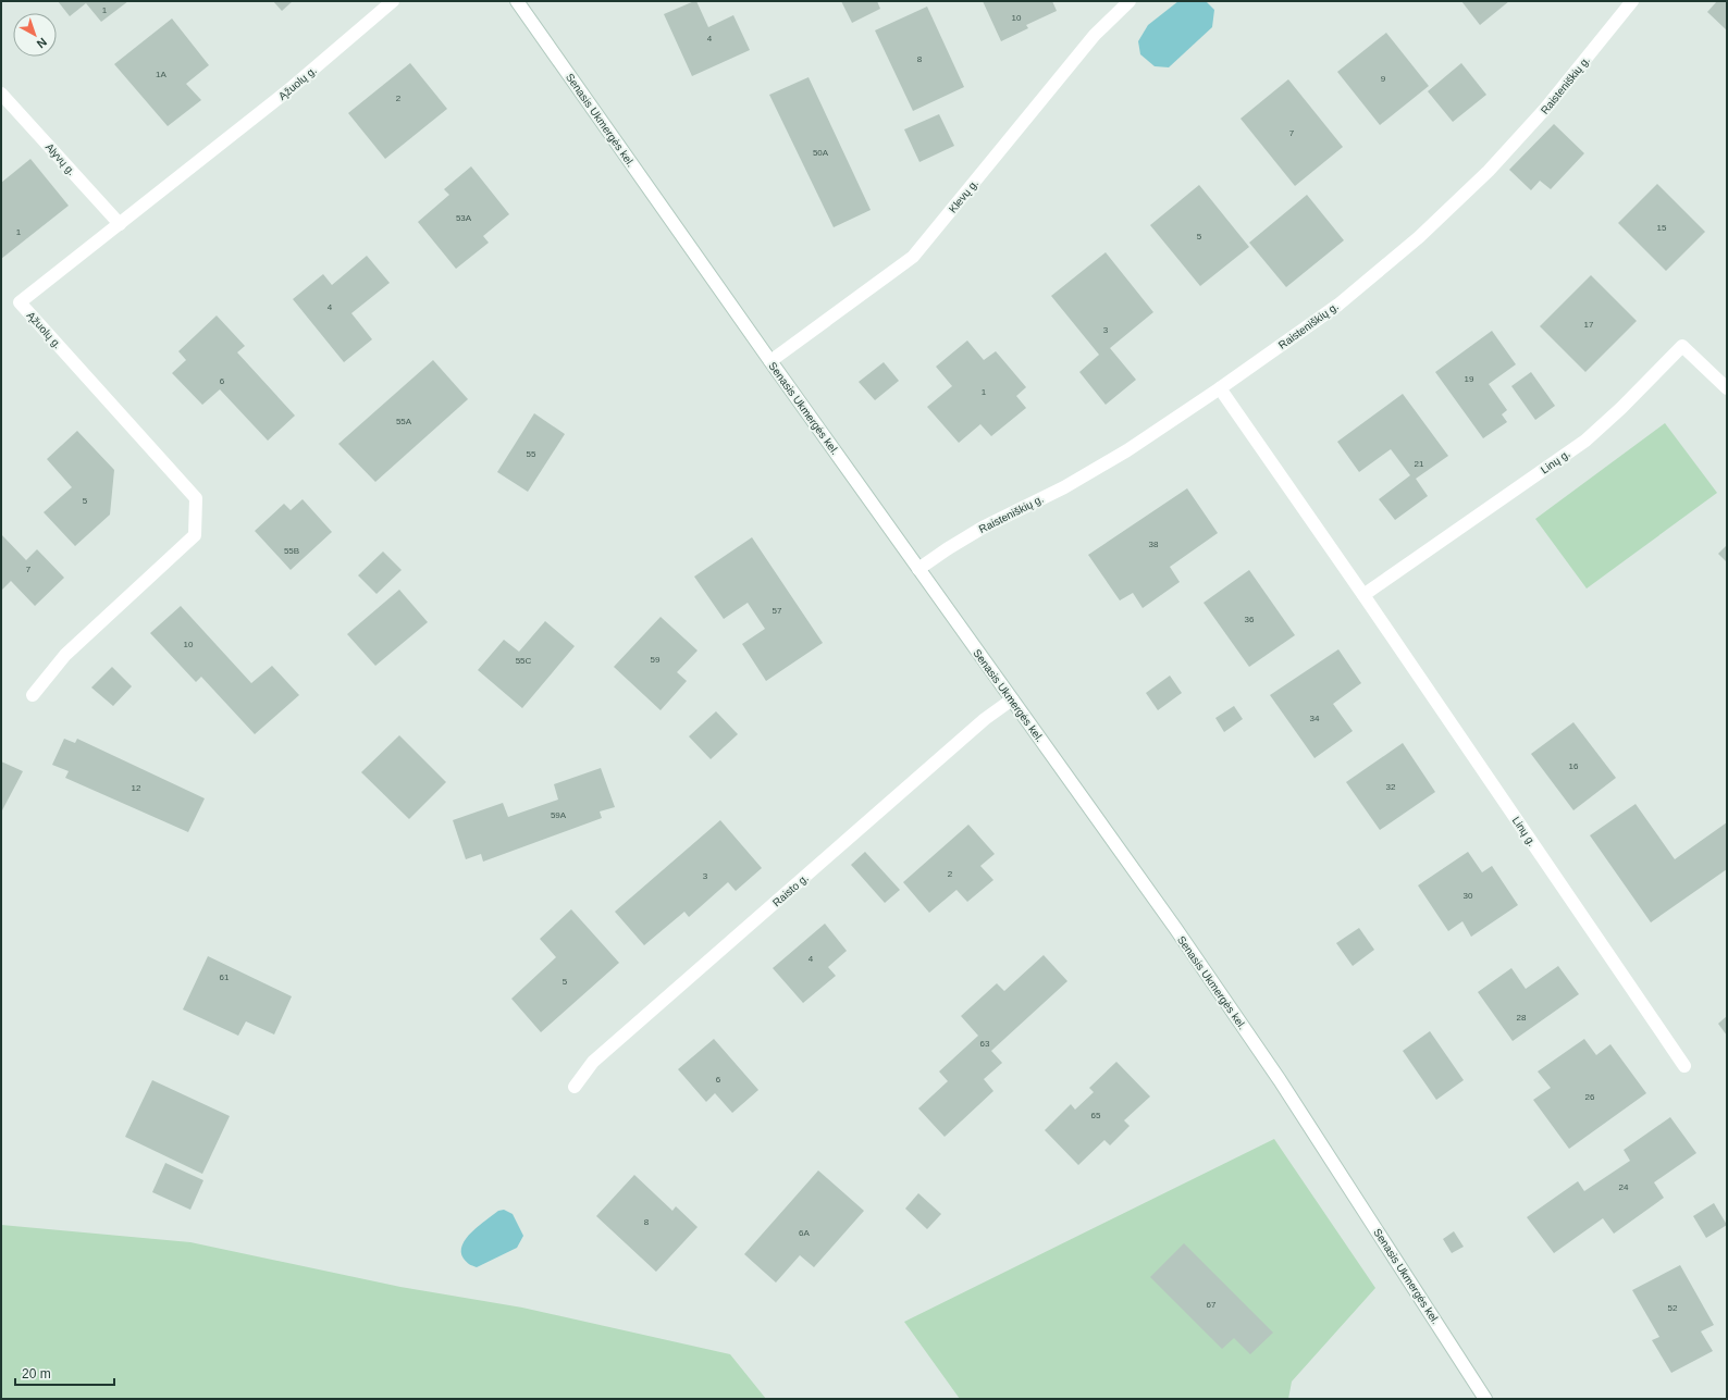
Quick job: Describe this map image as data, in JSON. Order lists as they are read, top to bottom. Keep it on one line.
{"streets":{"street":["Ąžuolų g.","Raisteniškių g.","Senasis Ukmergės kel.","Alyvų g.","Klevų g.","Linų g.","Raisto g."]},"crossings":[["Ąžuolų g.","Alyvų g."],["Raisteniškių g.","Senasis Ukmergės kel."],["Raisteniškių g.","Linų g."],["Senasis Ukmergės kel.","Klevų g."],["Senasis Ukmergės kel.","Raisto g."]],"house_numbers":["1","10","4","8","1A","9","2","7","50A","53A","15","1","5","4","17","3","19","6","1","55A","55","21","5","38","55B","7","57","36","10","59","55C","34","16","32","12","59A","2","3","30","4","61","5","28","63","6","26","65","24","8","6A","67","52"],"scale_bar":"20 m","north":"bottom right"}
